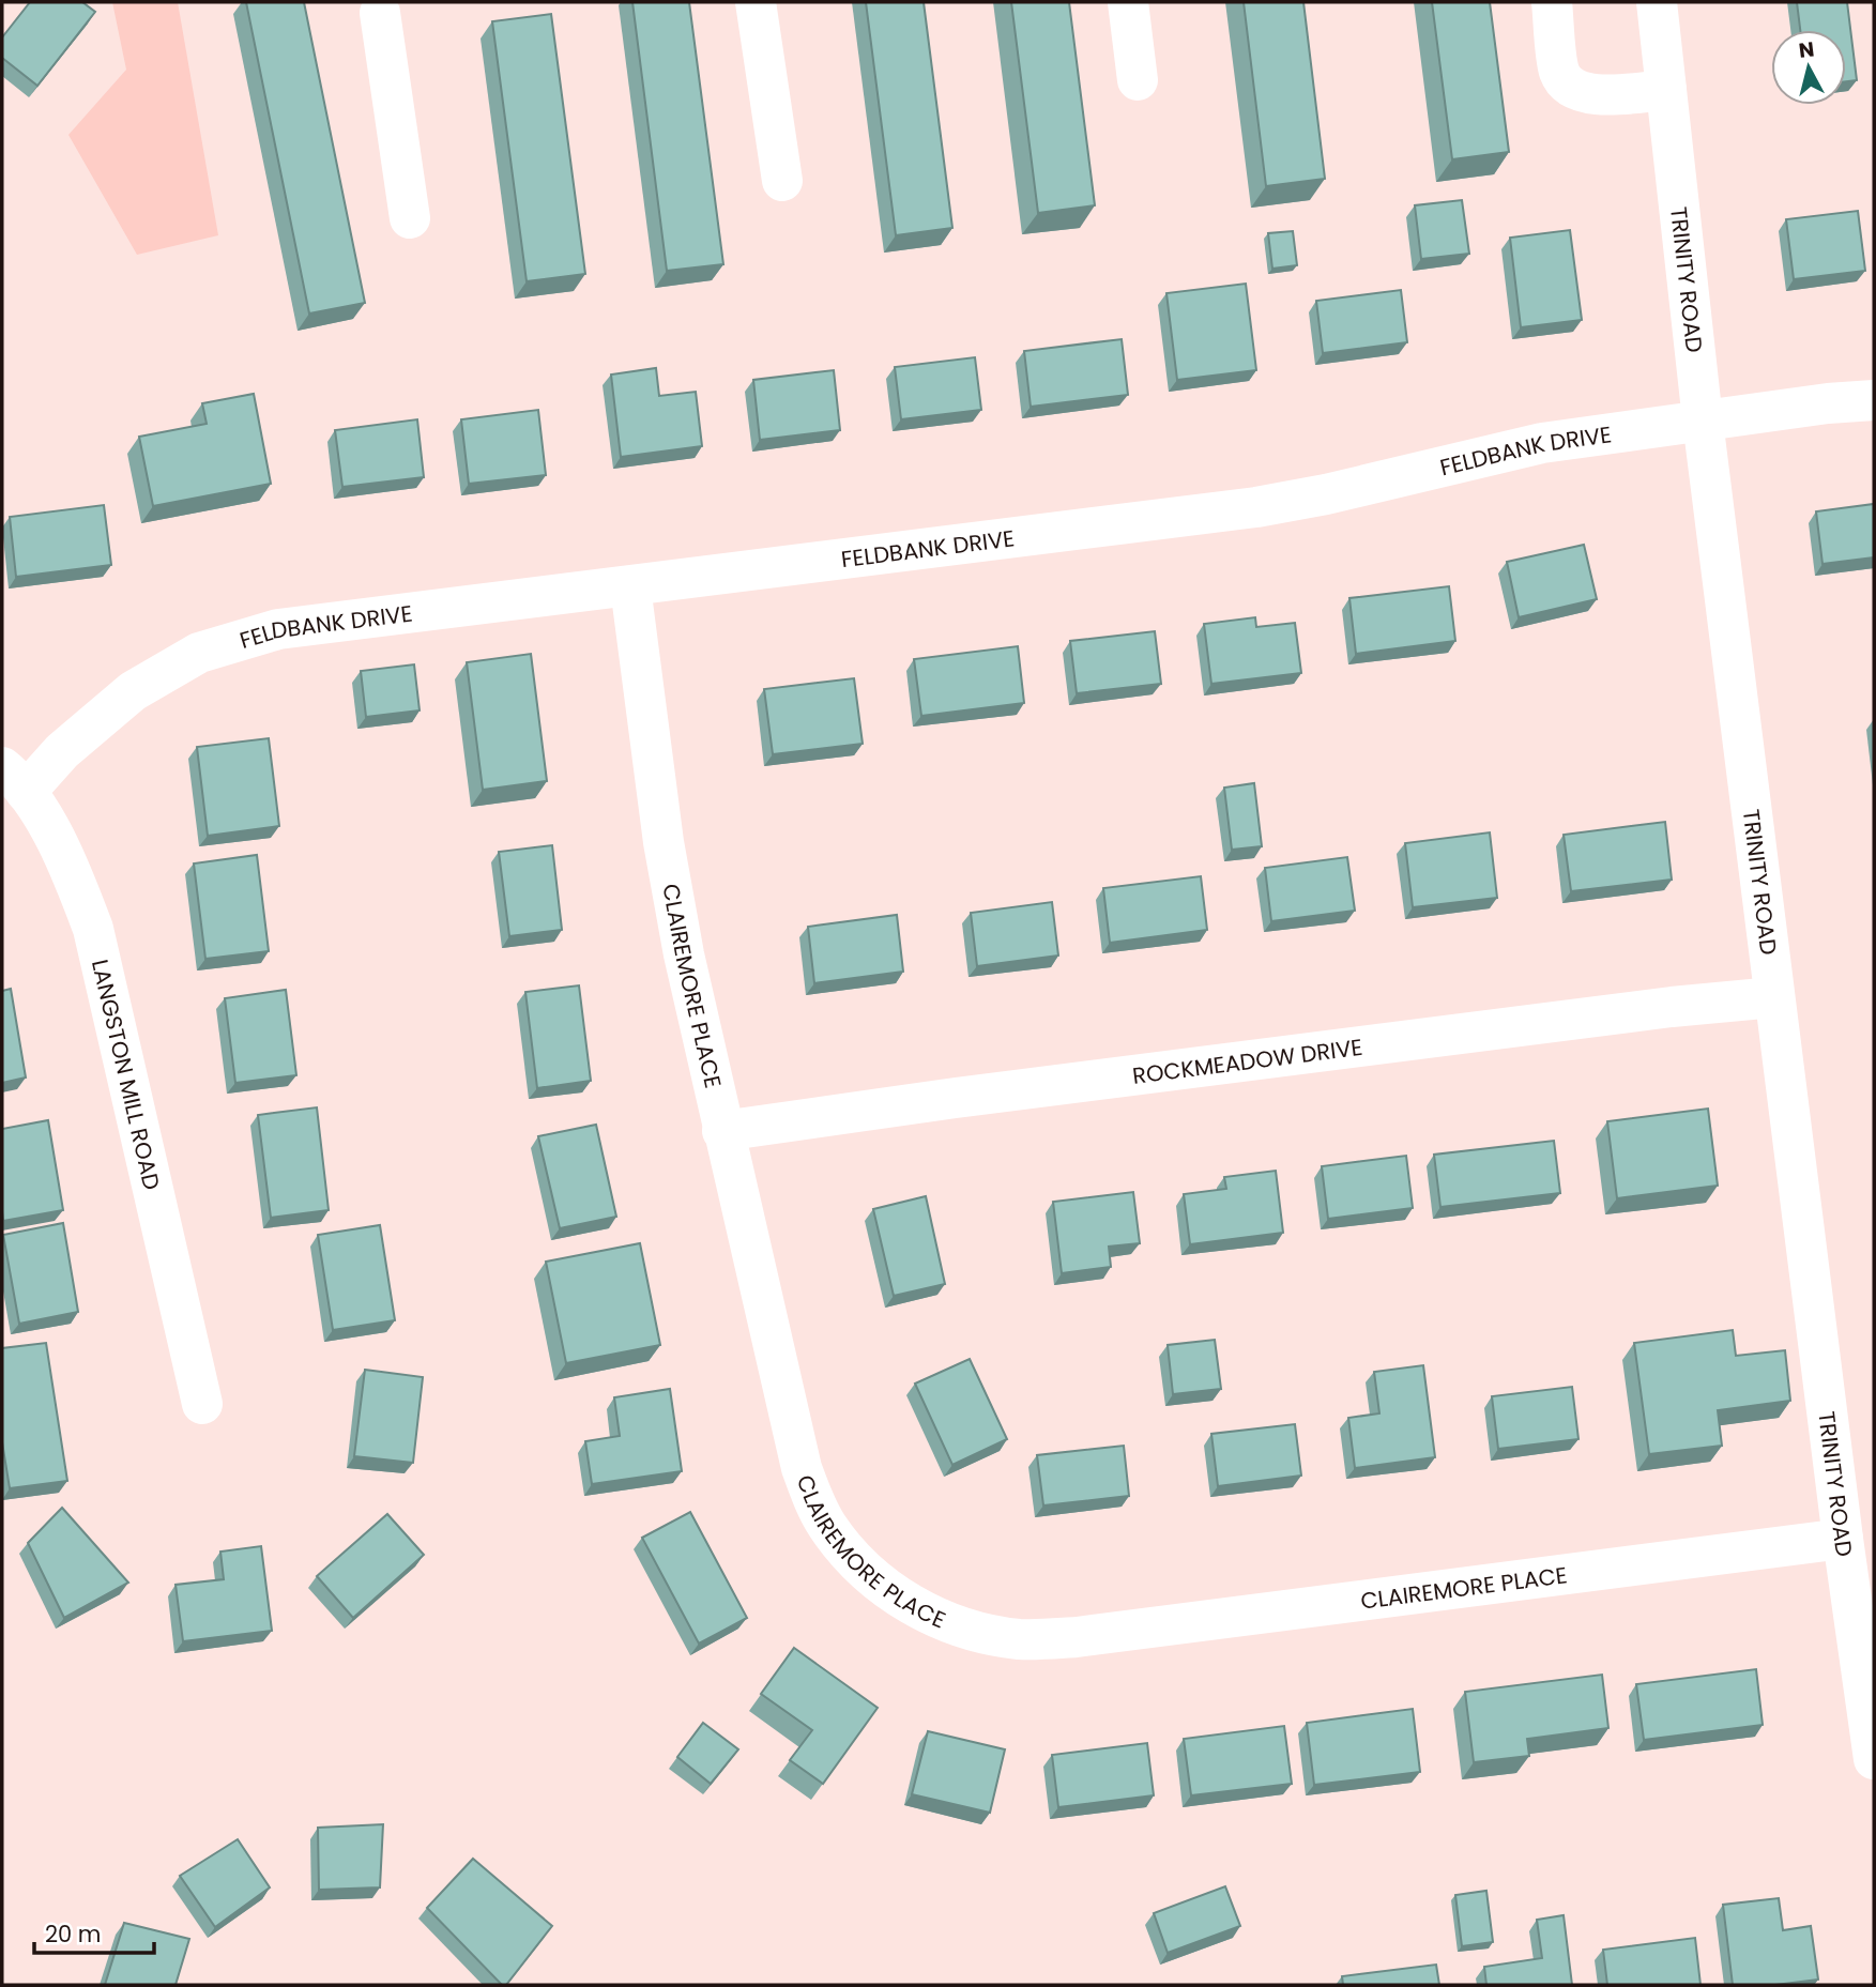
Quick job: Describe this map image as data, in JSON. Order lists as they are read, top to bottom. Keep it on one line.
{"streets":{"street":["TRINITY ROAD","FELDBANK DRIVE","CLAIREMORE PLACE","ROCKMEADOW DRIVE","LANGSTON MILL ROAD"]},"crossings":[["TRINITY ROAD","FELDBANK DRIVE"],["TRINITY ROAD","CLAIREMORE PLACE"],["TRINITY ROAD","ROCKMEADOW DRIVE"],["FELDBANK DRIVE","CLAIREMORE PLACE"],["FELDBANK DRIVE","LANGSTON MILL ROAD"],["CLAIREMORE PLACE","ROCKMEADOW DRIVE"]],"scale_bar":"20 m","north":"top"}
